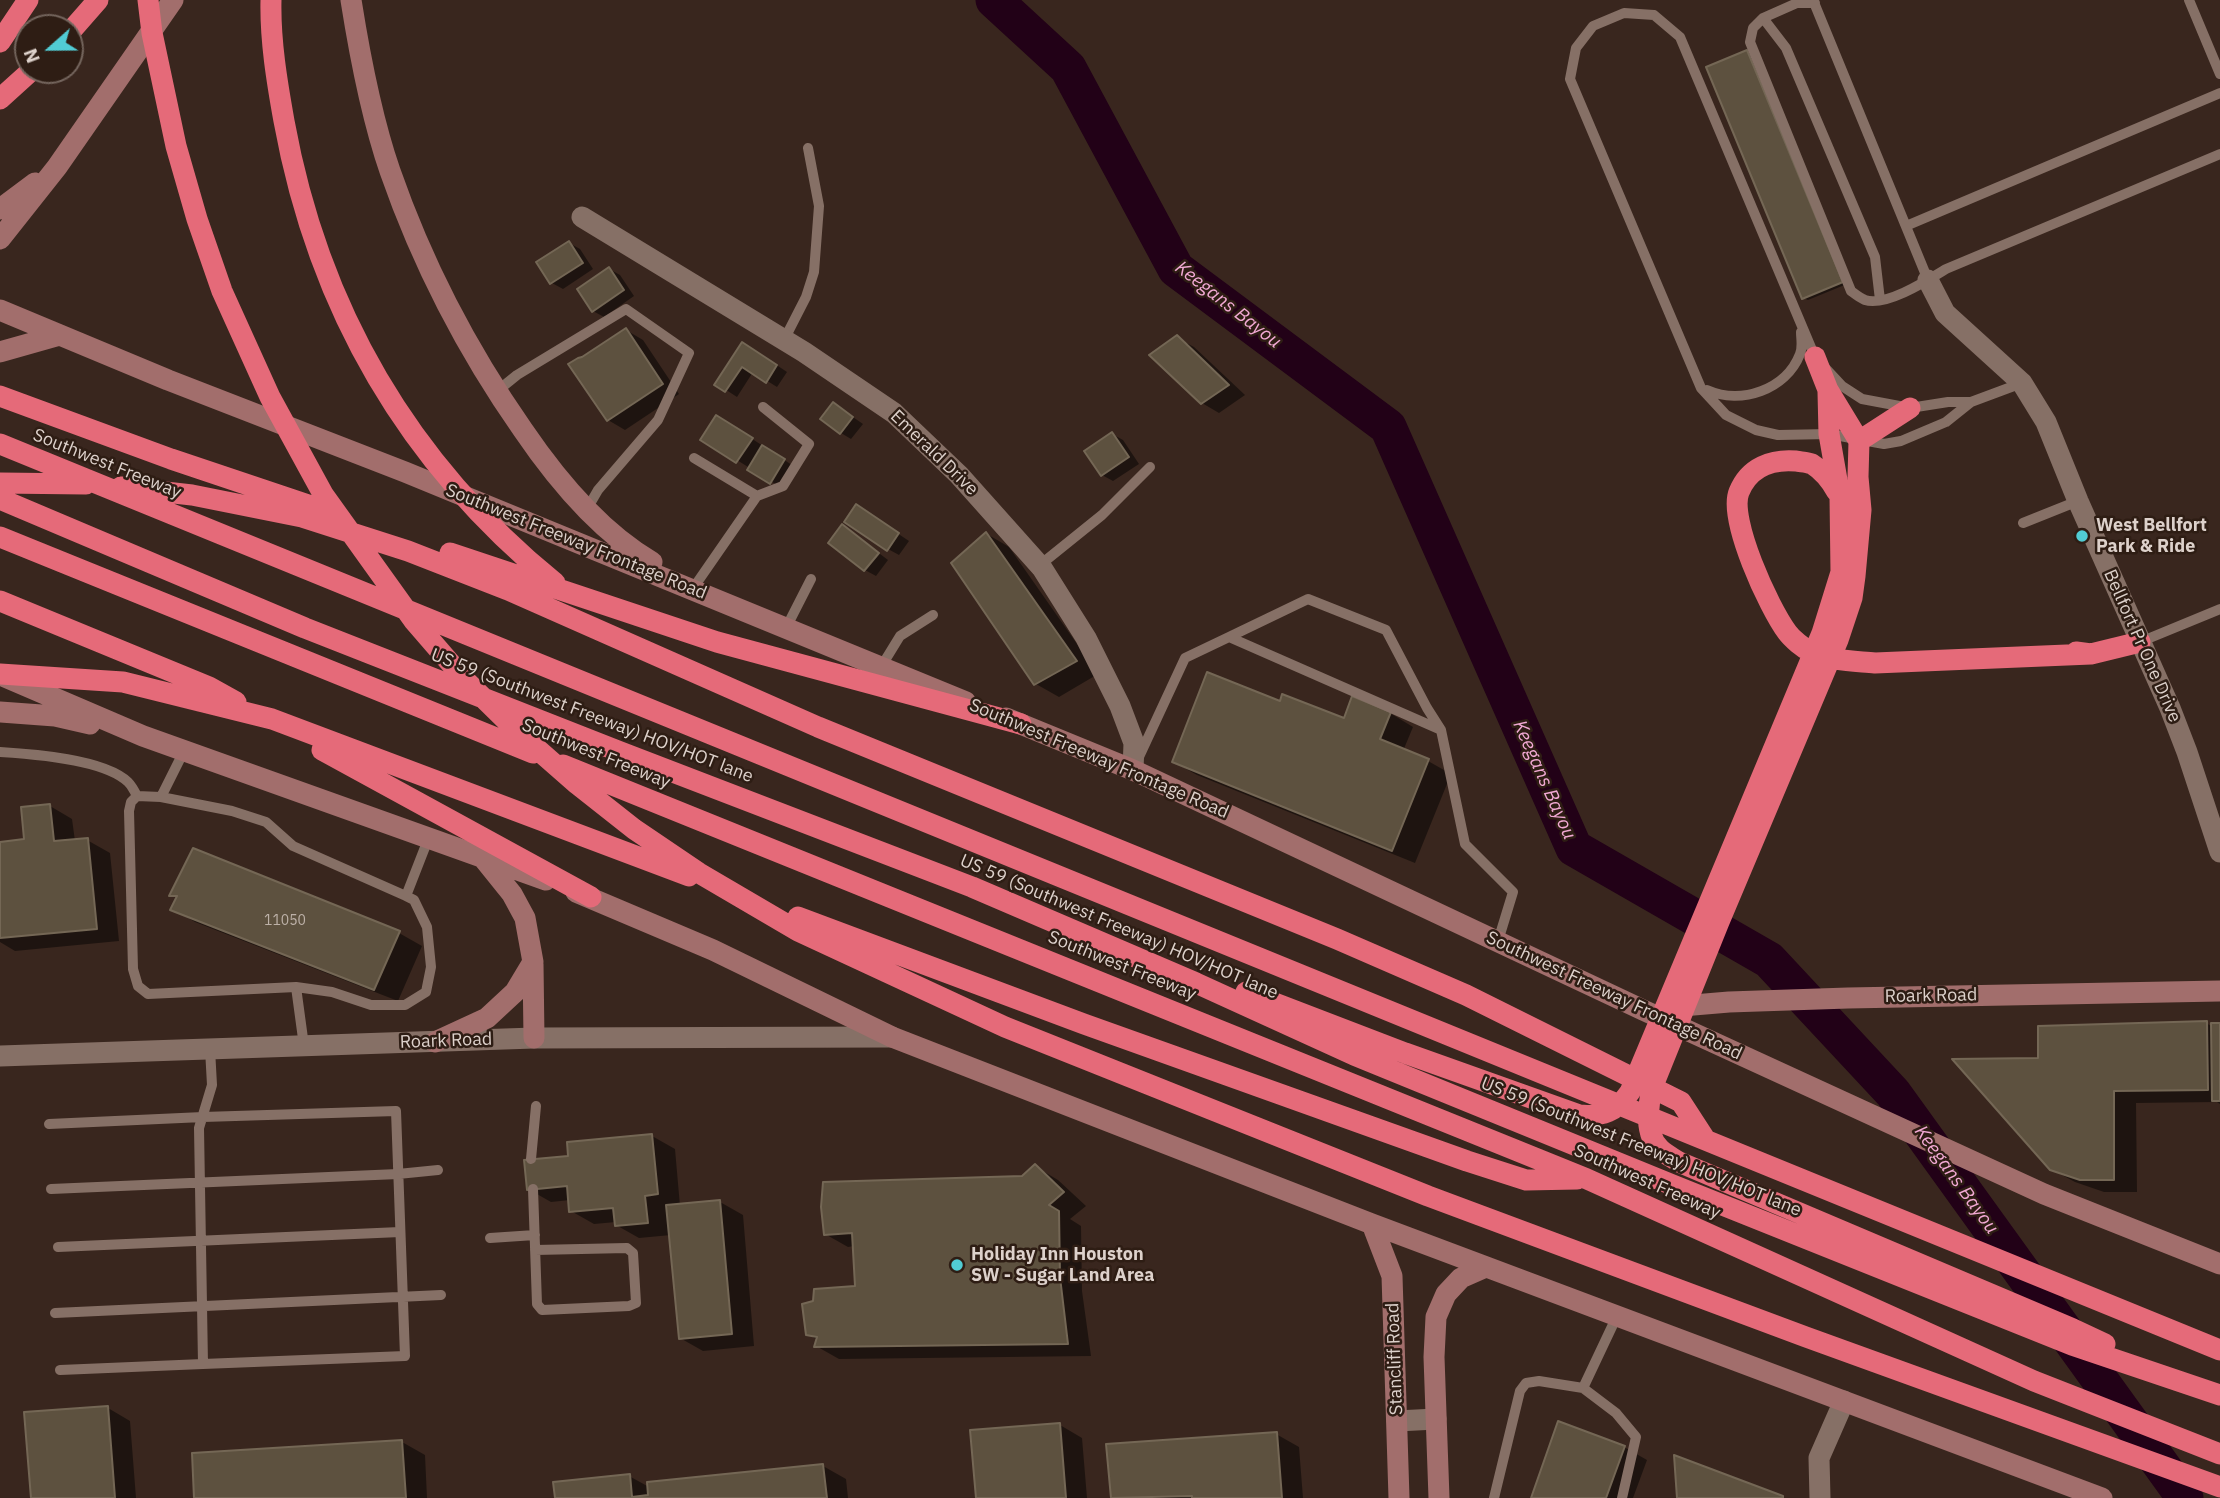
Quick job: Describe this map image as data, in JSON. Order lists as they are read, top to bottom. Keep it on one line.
{"streets":{"highway":["Southwest Freeway","US 59 (Southwest Freeway) HOV/HOT lane"],"main road":["Southwest Freeway Frontage Road","Roark Road","Stancliff Road"],"street":["Emerald Drive","Bellfort Pr One Drive"]},"crossings":[["Emerald Drive","Southwest Freeway Frontage Road"],["Southwest Freeway Frontage Road","Roark Road"]],"water":["Keegans Bayou"],"places":["West Bellfort Park & Ride","Holiday Inn Houston SW - Sugar Land Area"],"house_numbers":["11050"],"north":"left"}
